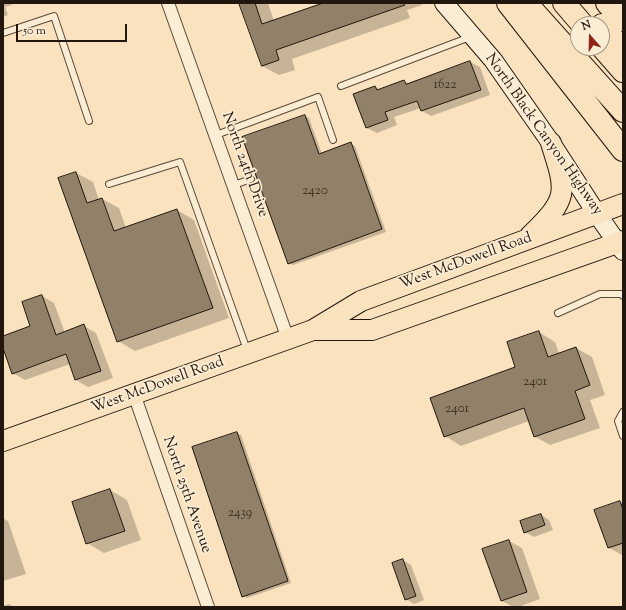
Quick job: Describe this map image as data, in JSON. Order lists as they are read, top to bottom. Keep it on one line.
{"streets":{"main road":["North Black Canyon Highway","West McDowell Road"],"street":["North 24th Drive","North 25th Avenue"]},"crossings":[["North Black Canyon Highway","West McDowell Road"],["North 24th Drive","West McDowell Road"],["West McDowell Road","North 25th Avenue"]],"house_numbers":["1622","2420","2401","2401","2439"],"scale_bar":"50 m","north":"top"}
